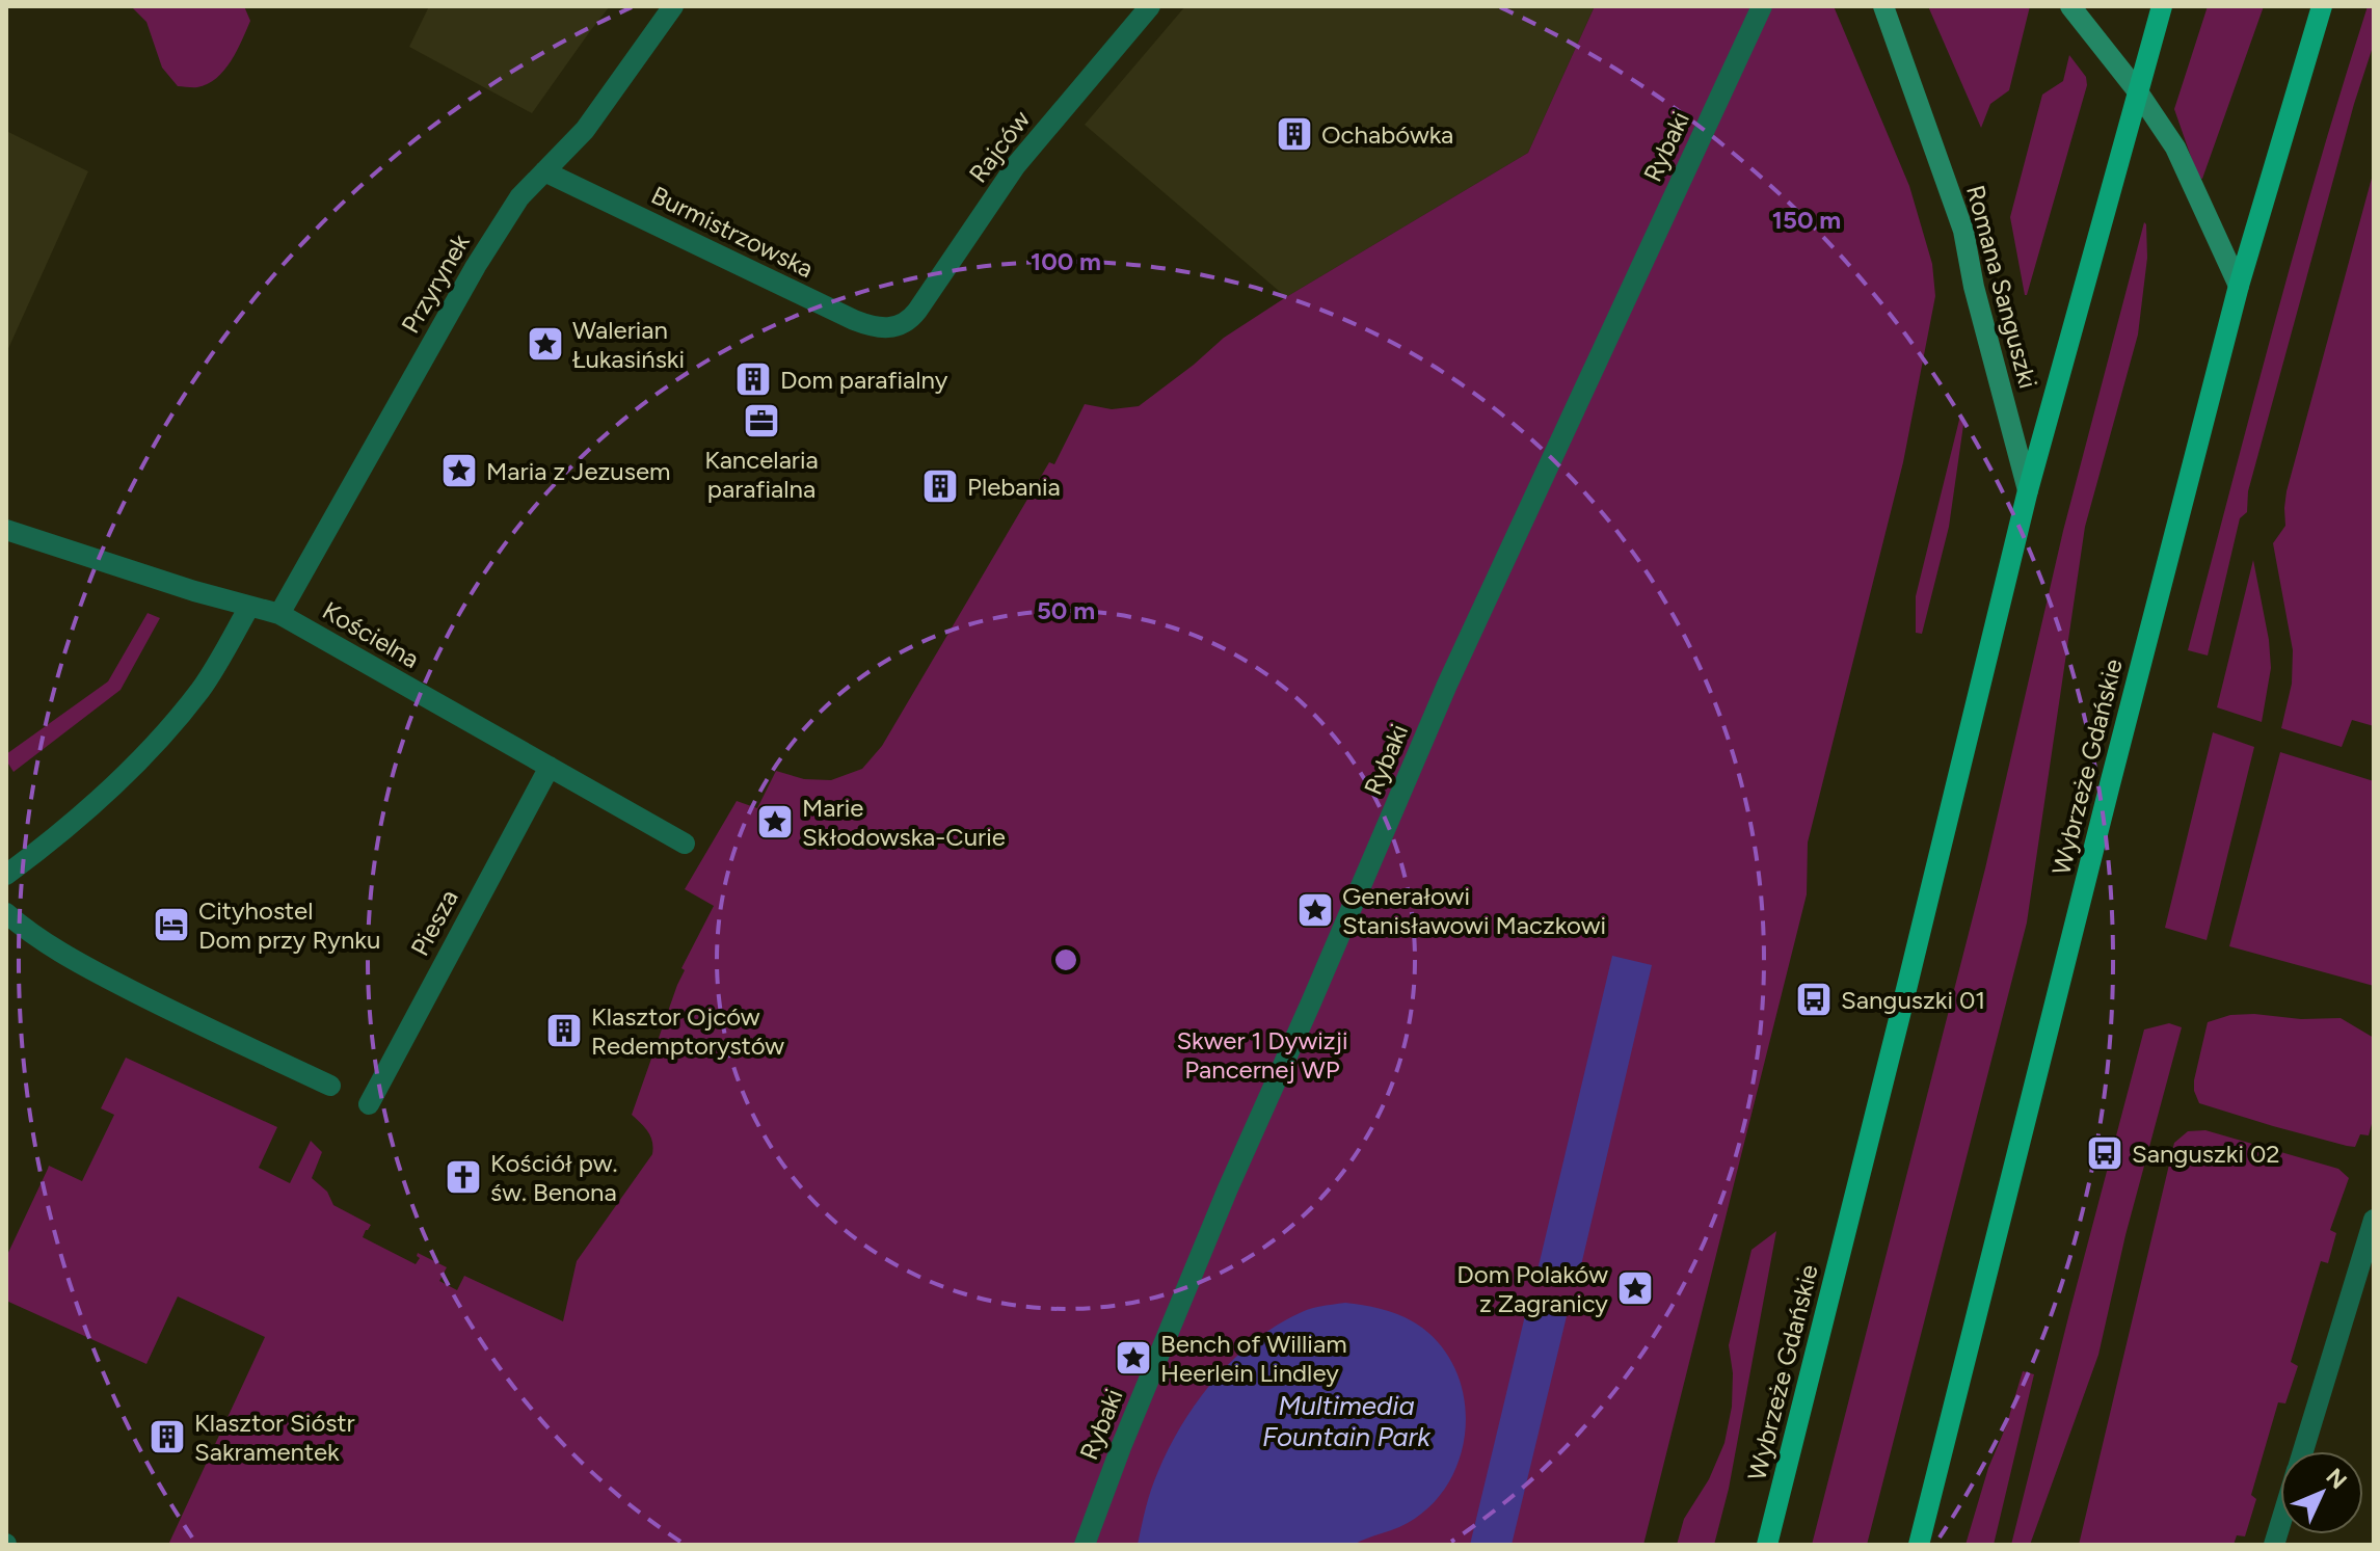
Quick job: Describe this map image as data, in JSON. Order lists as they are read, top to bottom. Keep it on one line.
{"streets":{"main road":["Wybrzeże Gdańskie"],"street":["Rajców","Rybaki","Burmistrzowska","Przyrynek","Romana Sanguszki","Kościelna","Piesza"]},"crossings":[["Rajców","Burmistrzowska"],["Burmistrzowska","Przyrynek"],["Przyrynek","Kościelna"],["Romana Sanguszki","Wybrzeże Gdańskie"],["Kościelna","Piesza"]],"water":["Multimedia Fountain Park"],"parks":["Skwer 1 Dywizji Pancernej WP"],"places":{"building":["Ochabówka","Dom parafialny","Plebania","Klasztor Ojców Redemptorystów","Klasztor Sióstr Sakramentek"],"place":["Walerian Łukasiński","Maria z Jezusem","Marie Skłodowska-Curie","Generałowi Stanisławowi Maczkowi","Dom Polaków z Zagranicy","Bench of William Heerlein Lindley"],"office":["Kancelaria parafialna"],"hotel":["Cityhostel Dom przy Rynku"],"bus stop":["Sanguszki 01","Sanguszki 02"],"church":["Kościół pw. św. Benona"]},"north":"top right","rings":["150 m","100 m","50 m"]}
